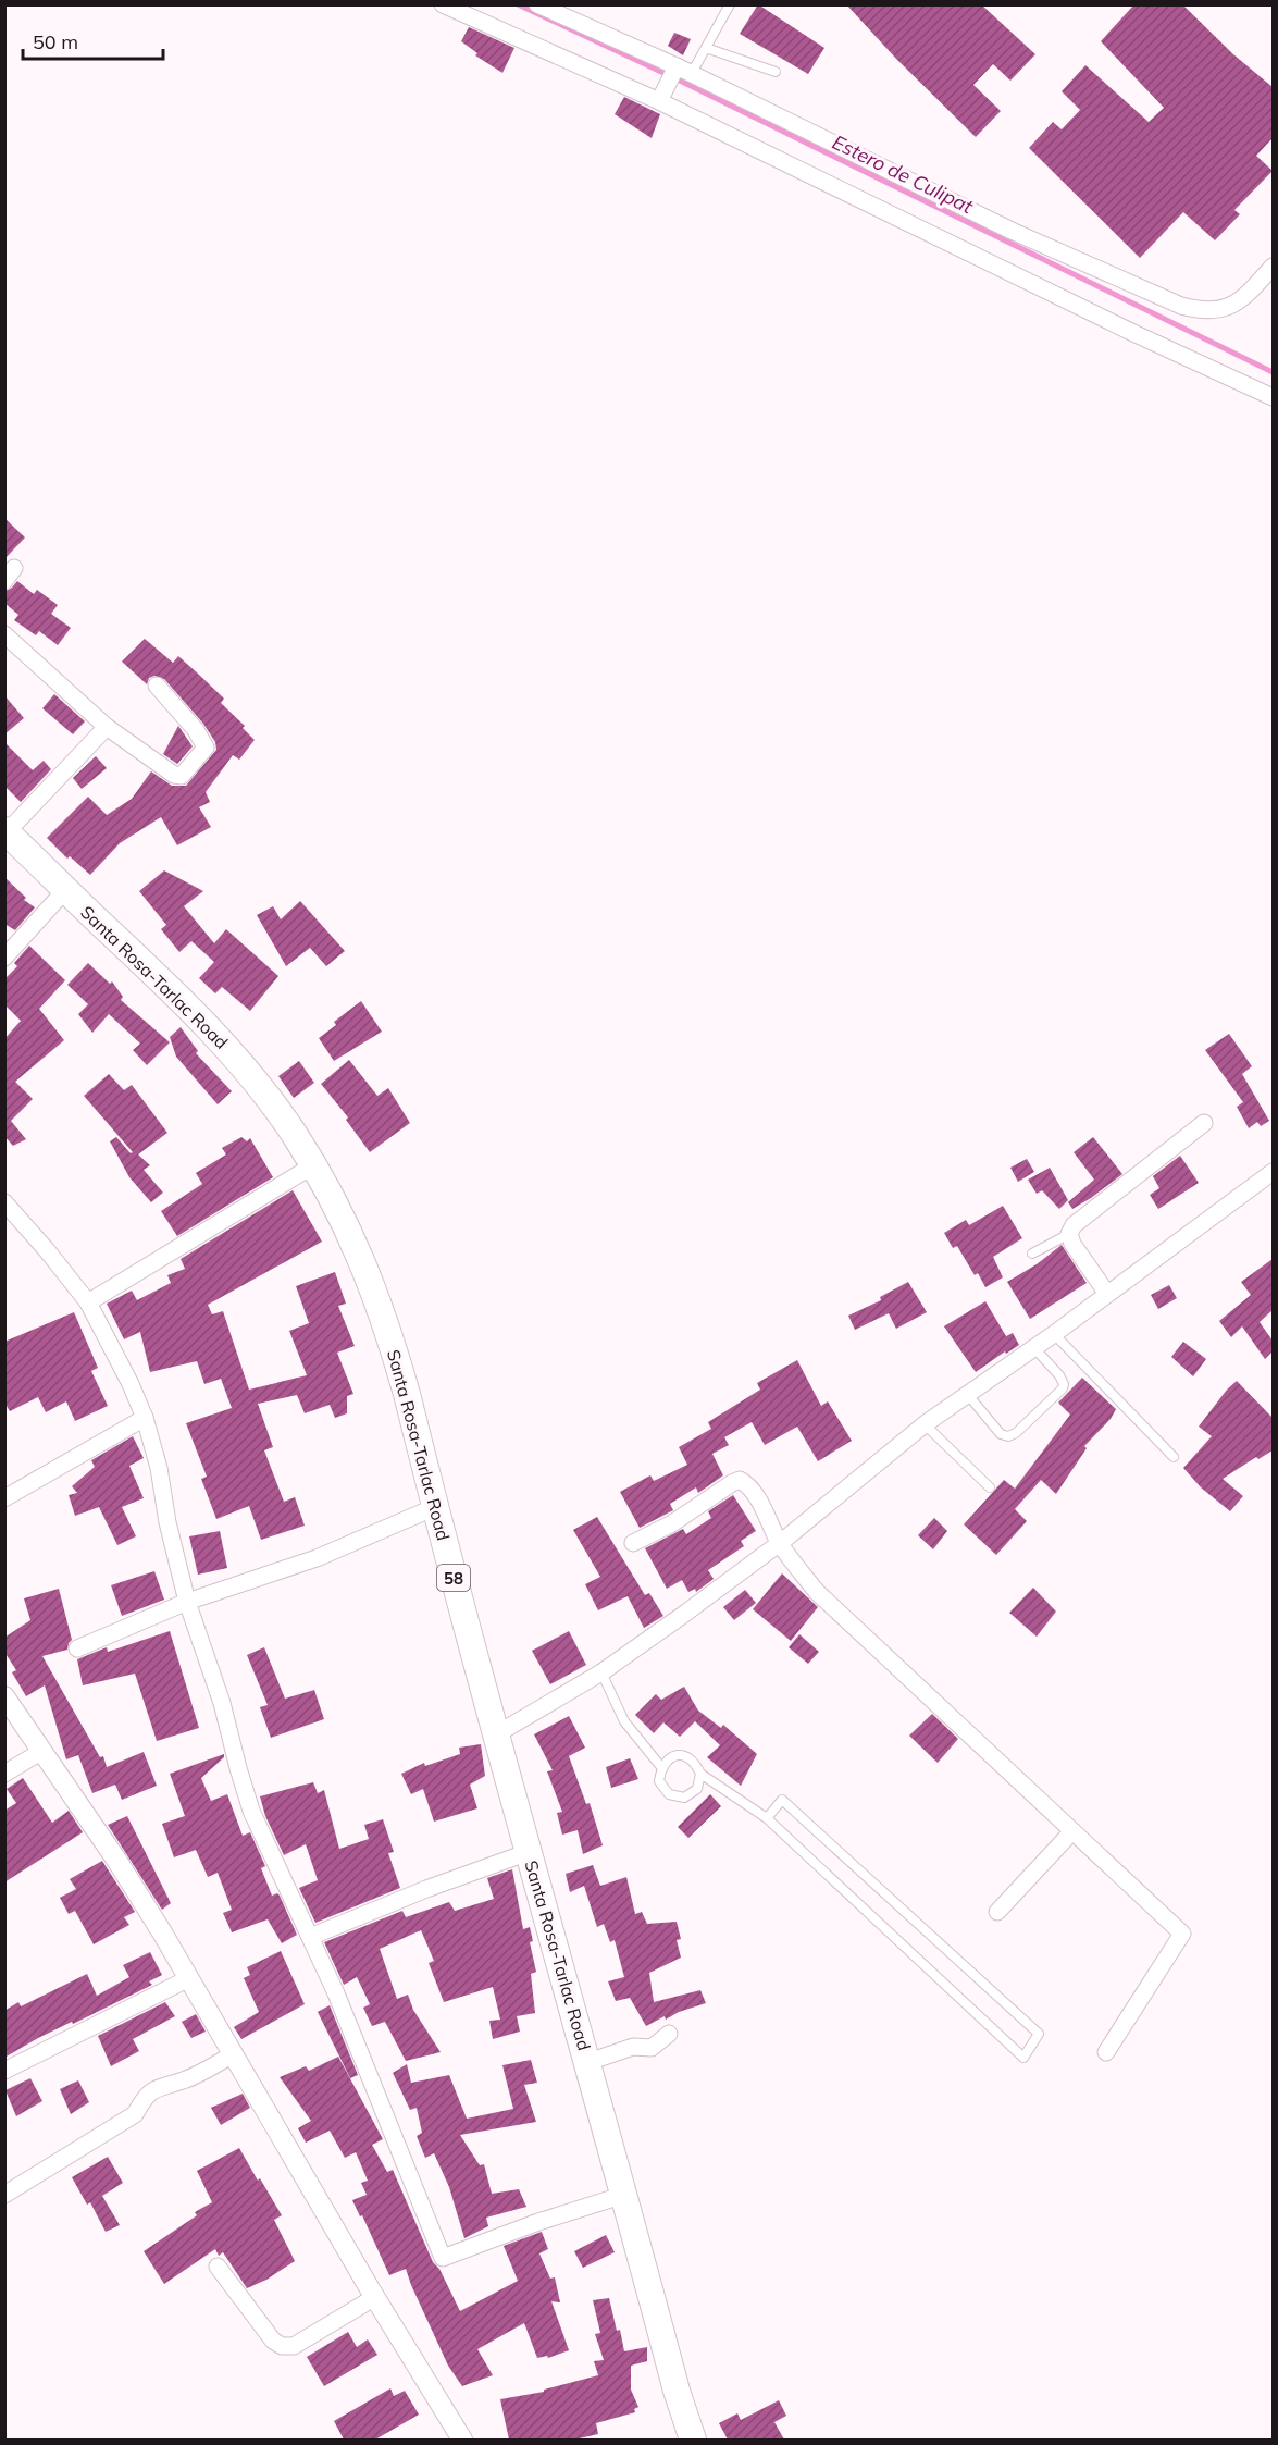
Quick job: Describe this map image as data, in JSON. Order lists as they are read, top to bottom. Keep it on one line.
{"streets":{"highway":["Santa Rosa-Tarlac Road","58"]},"water":["Estero de Culipat"],"scale_bar":"50 m"}
